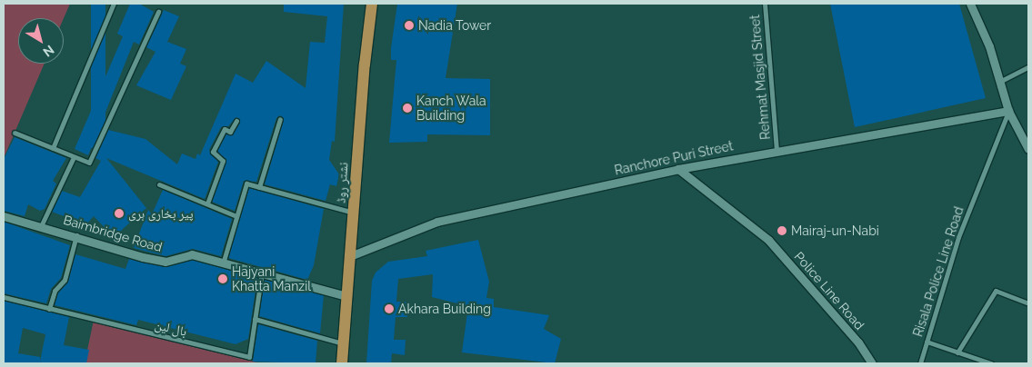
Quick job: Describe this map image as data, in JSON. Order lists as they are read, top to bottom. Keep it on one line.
{"streets":{"main road":["نشتر روڈ"],"street":["Rehmat Masjid Street","Ranchore Puri Street","Baimbridge Road","Risala Police Line Road","Police Line Road","بال لین"]},"crossings":[["Rehmat Masjid Street","Ranchore Puri Street"],["Ranchore Puri Street","نشتر روڈ"],["Ranchore Puri Street","Risala Police Line Road"],["Ranchore Puri Street","Police Line Road"],["نشتر روڈ","Baimbridge Road"],["Baimbridge Road","بال لین"]],"places":["Nadia Tower","Kanch Wala Building","پیر بخاری ہری","Mairaj-un-Nabi","Hajyani Khatta Manzil","Akhara Building"],"north":"bottom right"}
